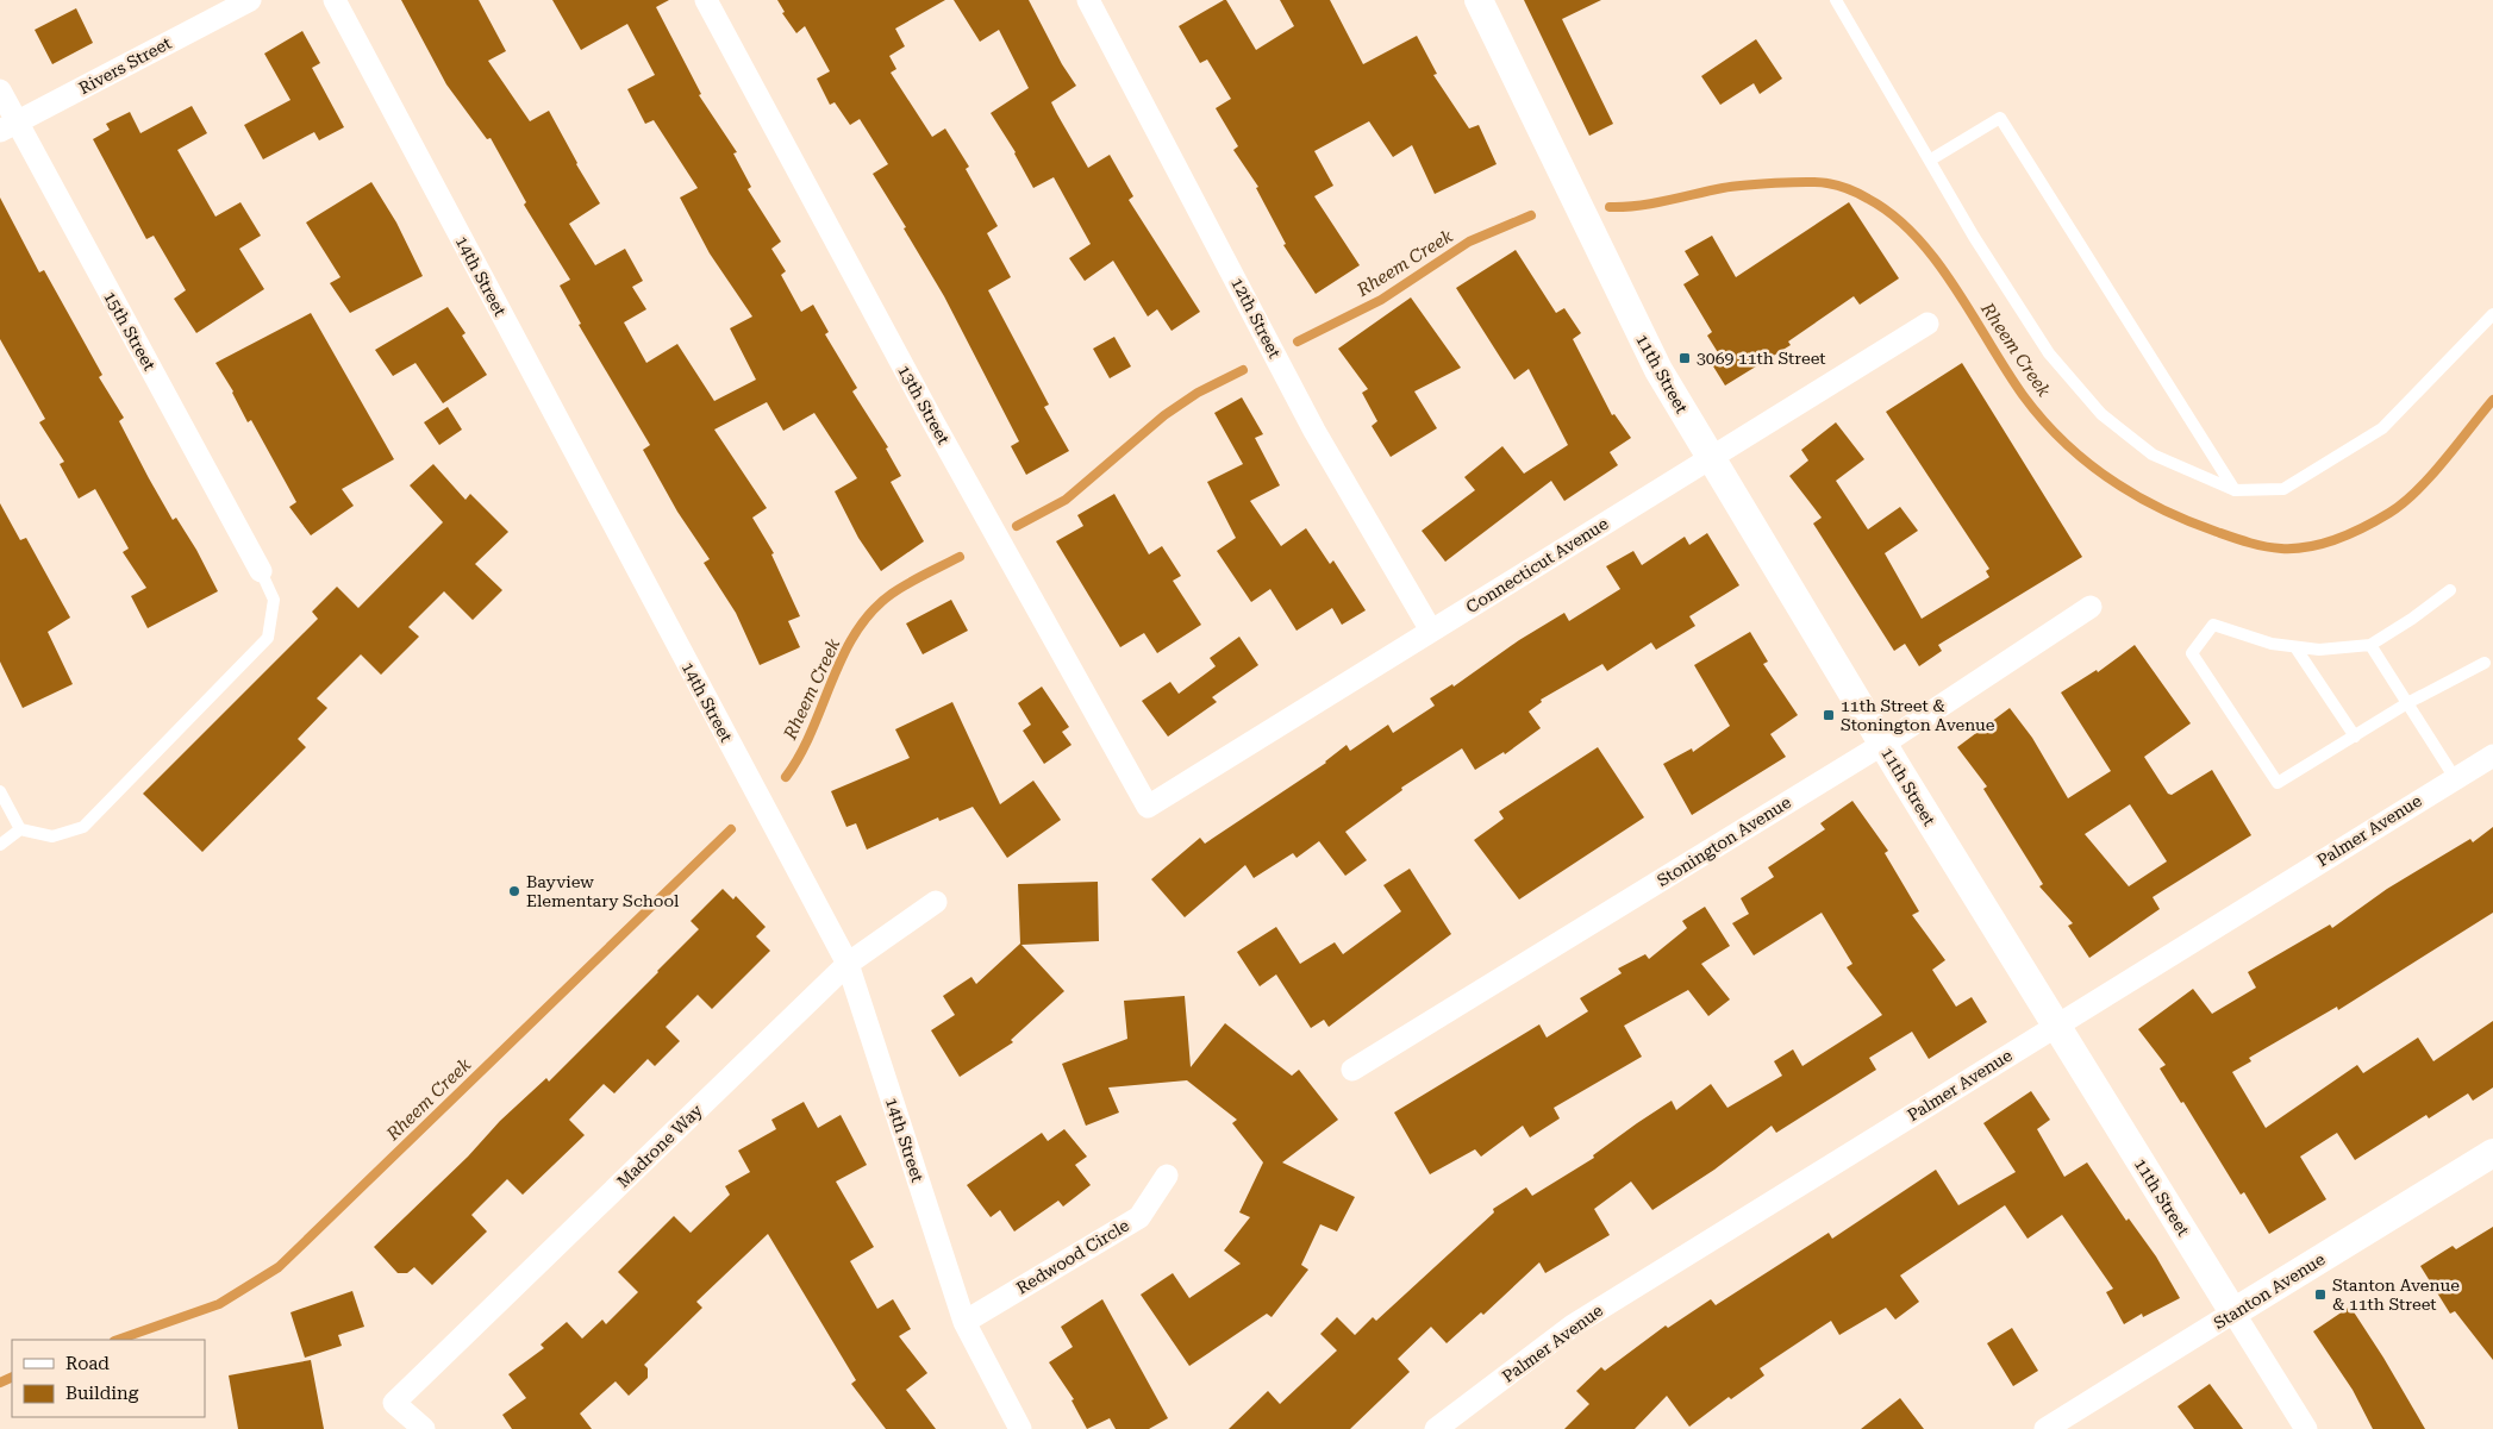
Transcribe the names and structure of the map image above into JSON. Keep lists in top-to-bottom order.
{
  "streets": {
    "street": [
      "Rivers Street",
      "14th Street",
      "12th Street",
      "15th Street",
      "11th Street",
      "13th Street",
      "Connecticut Avenue",
      "Palmer Avenue",
      "Stonington Avenue",
      "Madrone Way",
      "Redwood Circle",
      "Stanton Avenue"
    ]
  },
  "crossings": [
    ["Rivers Street", "15th Street"],
    ["14th Street", "Madrone Way"],
    ["14th Street", "Redwood Circle"],
    ["12th Street", "Connecticut Avenue"],
    ["11th Street", "Connecticut Avenue"],
    ["11th Street", "Palmer Avenue"],
    ["11th Street", "Stonington Avenue"],
    ["11th Street", "Stanton Avenue"],
    ["13th Street", "Connecticut Avenue"]
  ],
  "water": ["Rheem Creek"],
  "places": {
    "transit": ["3069 11th Street", "11th Street & Stonington Avenue", "Stanton Avenue & 11th Street"],
    "other": ["Bayview Elementary School"]
  },
  "legend": ["Road", "Building"]
}
